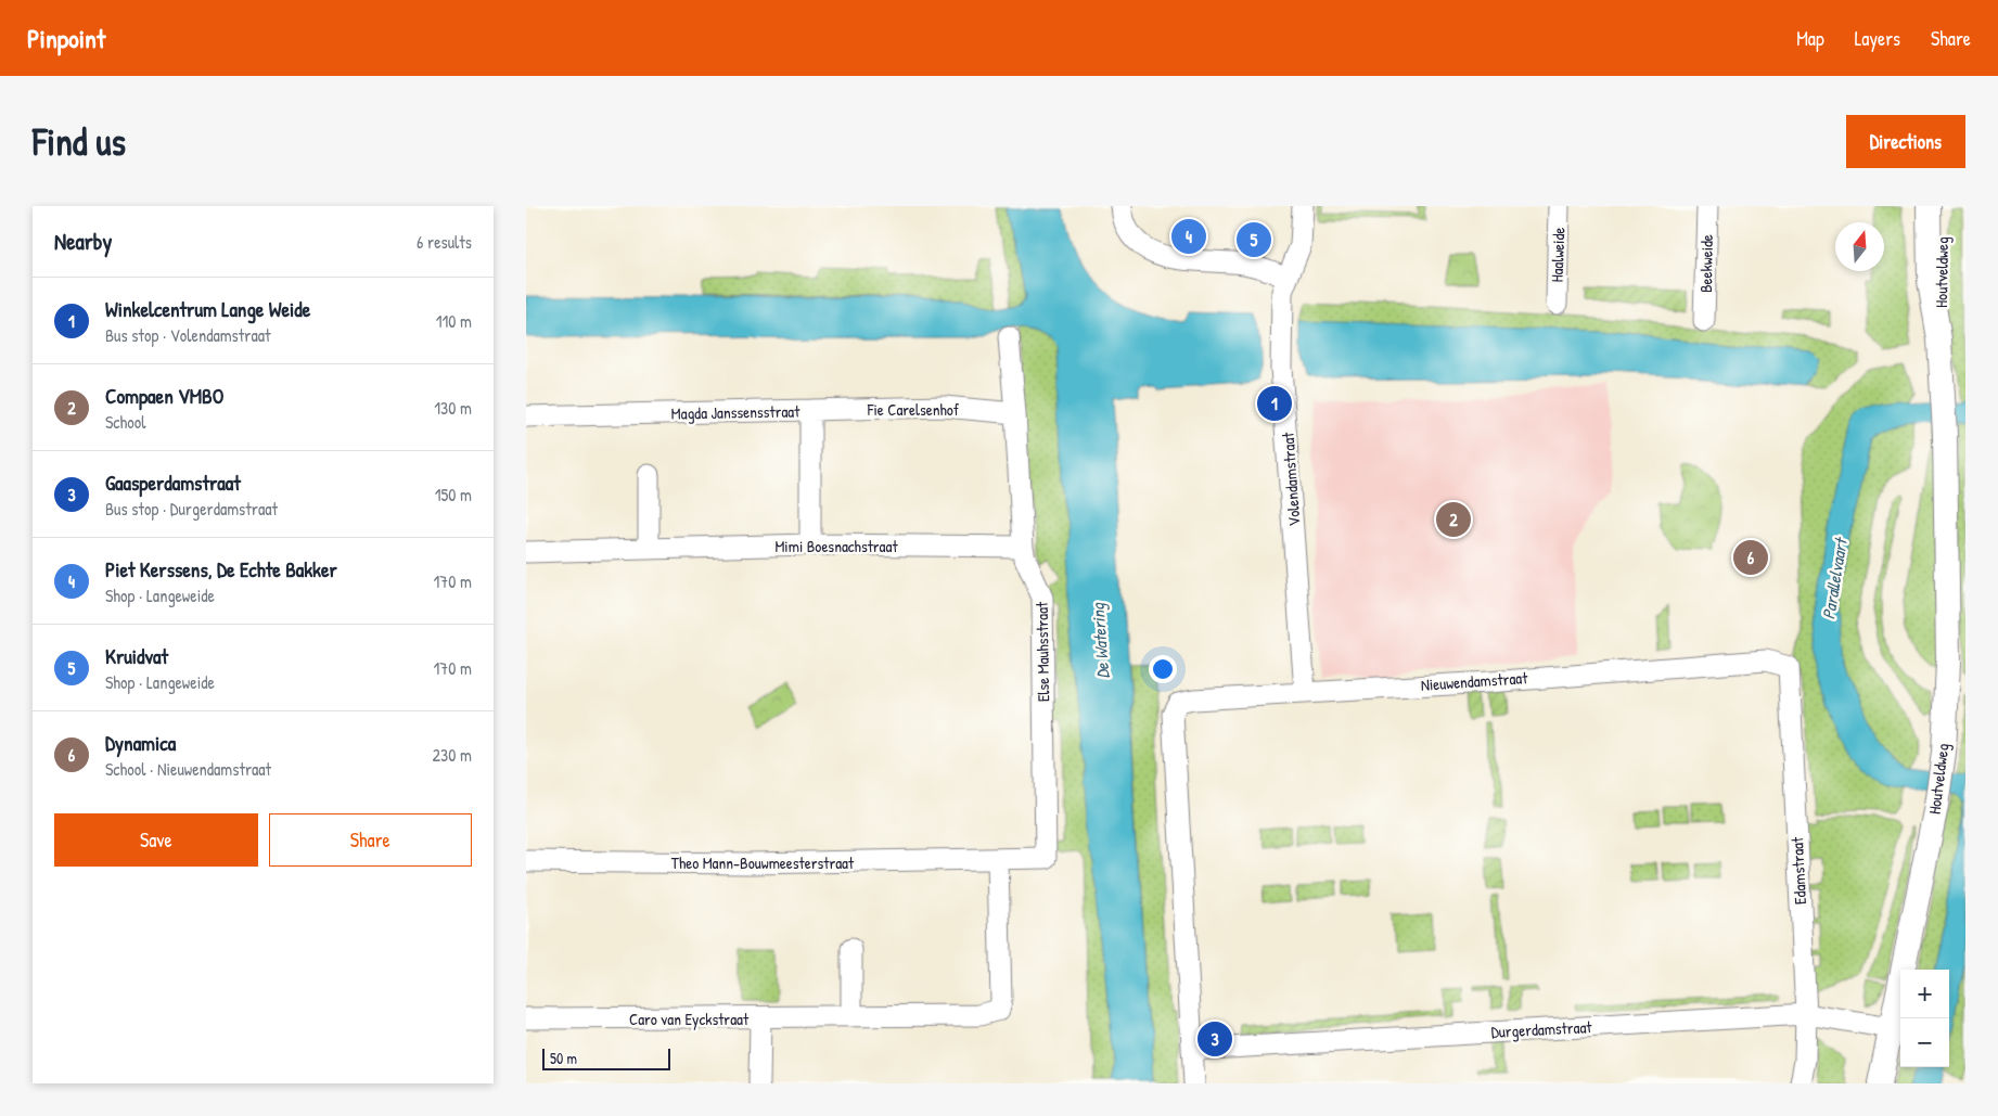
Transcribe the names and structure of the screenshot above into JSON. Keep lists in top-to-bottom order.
{
  "streets": {
    "street": [
      "Haalweide",
      "Beekweide",
      "Houtveldweg",
      "Fie Carelsenhof",
      "Magda Janssensstraat",
      "Volendamstraat",
      "Mimi Boesnachstraat",
      "Else Mauhsstraat",
      "Nieuwendamstraat",
      "Theo Mann-Bouwmeesterstraat",
      "Edamstraat",
      "Caro van Eyckstraat",
      "Durgerdamstraat"
    ]
  },
  "crossings": [
    ["Houtveldweg", "Durgerdamstraat"],
    ["Fie Carelsenhof", "Magda Janssensstraat"],
    ["Fie Carelsenhof", "Else Mauhsstraat"],
    ["Magda Janssensstraat", "Mimi Boesnachstraat"],
    ["Volendamstraat", "Nieuwendamstraat"],
    ["Mimi Boesnachstraat", "Else Mauhsstraat"],
    ["Else Mauhsstraat", "Theo Mann-Bouwmeesterstraat"],
    ["Else Mauhsstraat", "Caro van Eyckstraat"],
    ["Nieuwendamstraat", "Edamstraat"],
    ["Nieuwendamstraat", "Durgerdamstraat"],
    ["Theo Mann-Bouwmeesterstraat", "Caro van Eyckstraat"],
    ["Edamstraat", "Durgerdamstraat"]
  ],
  "water": ["Parallelvaart", "De Watering"],
  "scale_bar": "50 m",
  "north": "top",
  "page": {
    "header": "Pinpoint",
    "nav": ["Map", "Layers", "Share"],
    "buttons": [
      "Directions",
      ["Save", "Share"]
    ],
    "title": "Find us",
    "heading": ["Nearby", "6 results"],
    "pins": [
      "4",
      "5",
      "1",
      "2",
      "6",
      "3"
    ],
    "list": [
      {
        "mark": "1",
        "name": "Winkelcentrum Lange Weide",
        "note": "Bus stop · Volendamstraat",
        "value": "110 m"
      },
      {
        "mark": "2",
        "name": "Compaen VMBO",
        "note": "School",
        "value": "130 m"
      },
      {
        "mark": "3",
        "name": "Gaasperdamstraat",
        "note": "Bus stop · Durgerdamstraat",
        "value": "150 m"
      },
      {
        "mark": "4",
        "name": "Piet Kerssens, De Echte Bakker",
        "note": "Shop · Langeweide",
        "value": "170 m"
      },
      {
        "mark": "5",
        "name": "Kruidvat",
        "note": "Shop · Langeweide",
        "value": "170 m"
      },
      {
        "mark": "6",
        "name": "Dynamica",
        "note": "School · Nieuwendamstraat",
        "value": "230 m"
      }
    ],
    "map_buttons": ["+", "−"],
    "scale": "50 m"
  }
}
